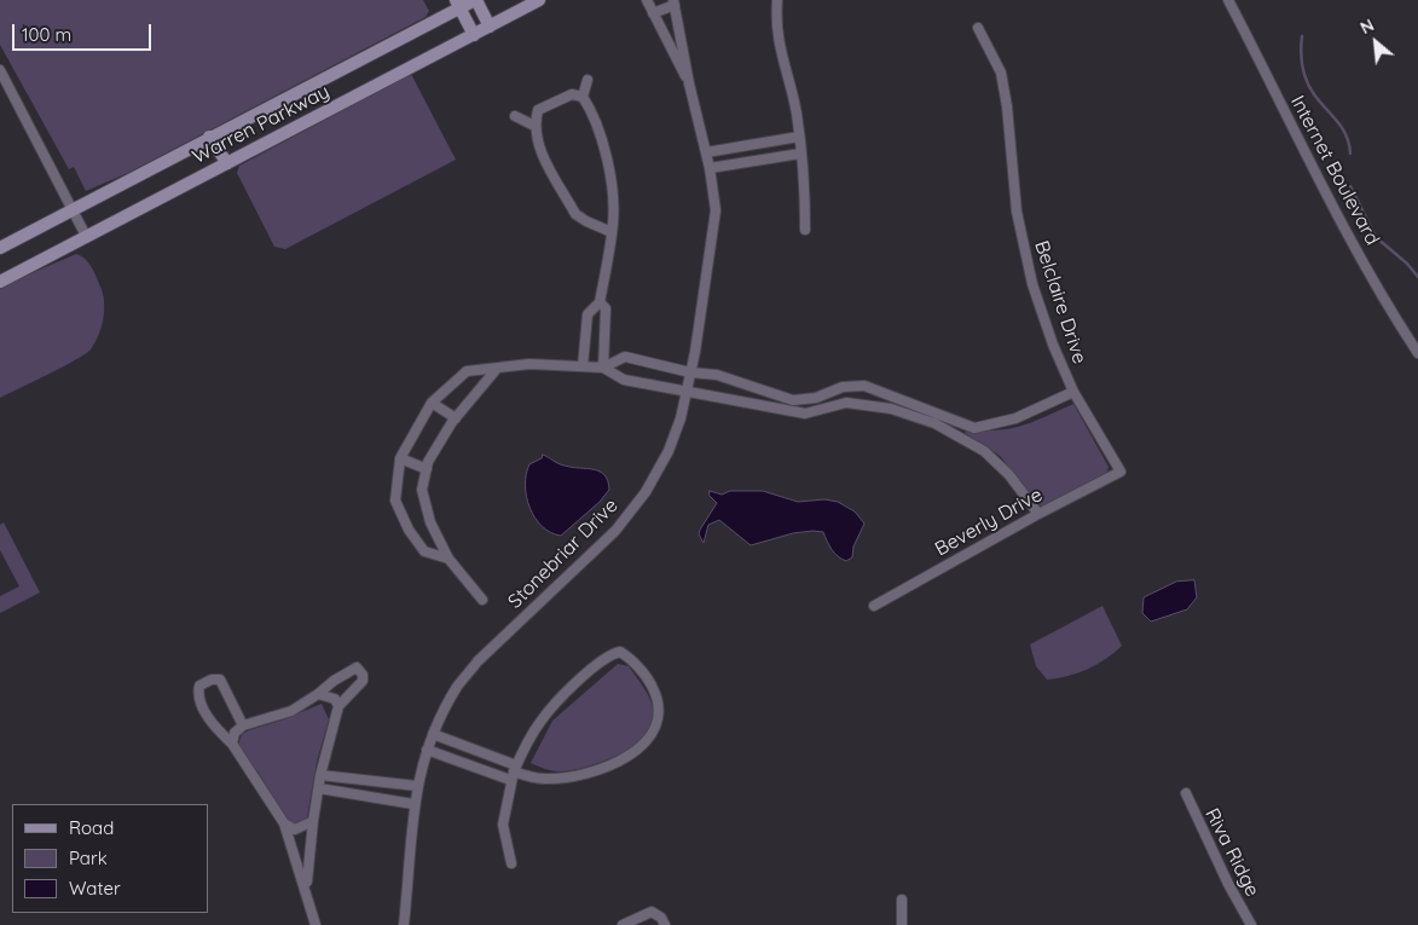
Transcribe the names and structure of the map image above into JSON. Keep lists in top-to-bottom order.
{
  "streets": {
    "main road": ["Warren Parkway"],
    "street": [
      "Internet Boulevard",
      "Belclaire Drive",
      "Beverly Drive",
      "Stonebriar Drive",
      "Riva Ridge"
    ]
  },
  "crossings": [
    ["Belclaire Drive", "Beverly Drive"]
  ],
  "legend": ["Road", "Park", "Water"],
  "scale_bar": "100 m",
  "north": "top left"
}
